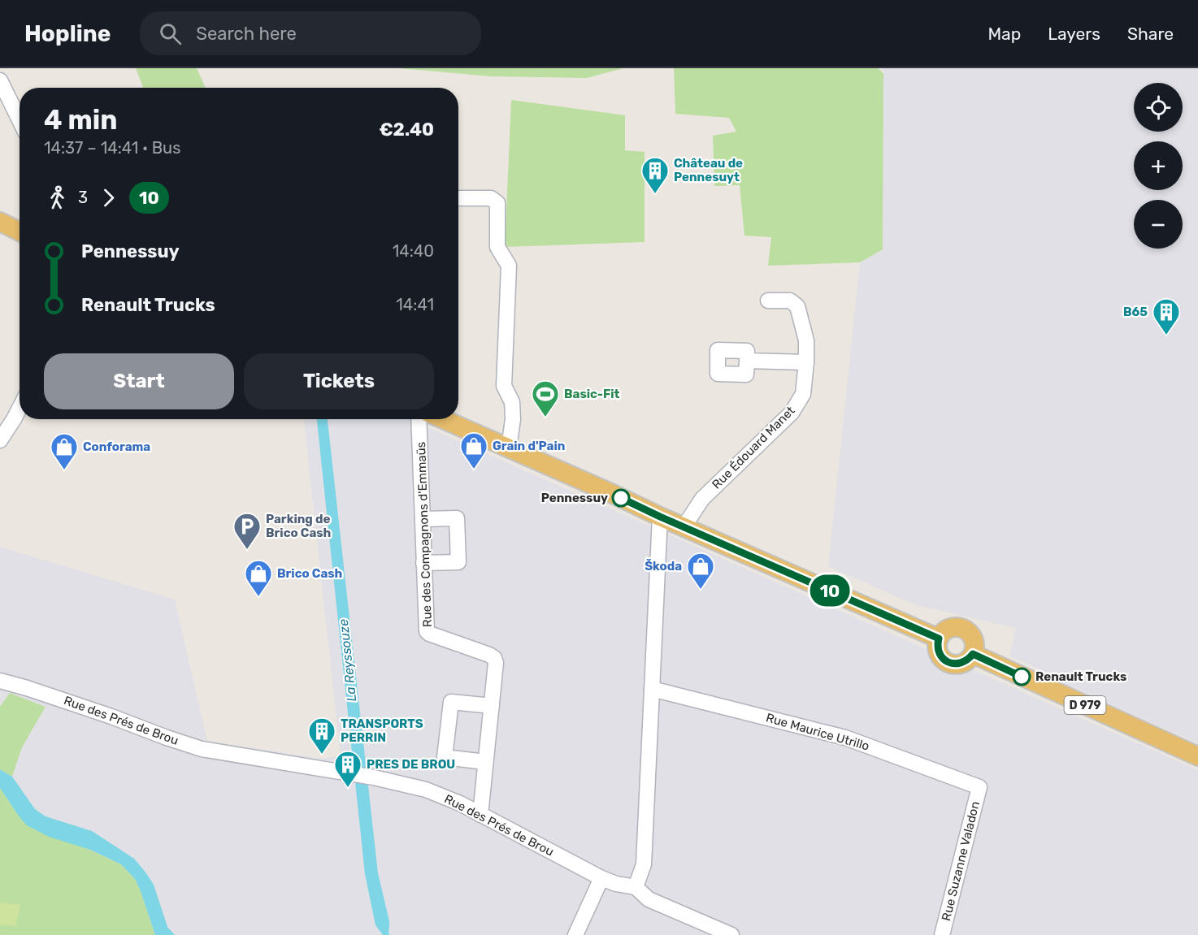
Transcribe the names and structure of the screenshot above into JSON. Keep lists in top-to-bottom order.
{
  "streets": {
    "main road": ["D 979"],
    "street": [
      "Rue Édouard Manet",
      "Rue des Compagnons d'Emmaüs",
      "Rue des Prés de Brou",
      "Rue Maurice Utrillo",
      "Rue Suzanne Valadon"
    ]
  },
  "crossings": [
    ["Rue des Compagnons d'Emmaüs", "Rue des Prés de Brou"],
    ["Rue Maurice Utrillo", "Rue Suzanne Valadon"]
  ],
  "water": ["La Reyssouze"],
  "places": {
    "building": [
      "Château de Pennesuyt",
      "B65",
      "TRANSPORTS PERRIN",
      "PRES DE BROU"
    ],
    "sports": ["Basic-Fit"],
    "shop": [
      "Grain d'Pain",
      "Conforama",
      "Škoda",
      "Brico Cash"
    ],
    "other": ["Pennessuy", "Renault Trucks"],
    "parking": ["Parking de Brico Cash"]
  },
  "lines": ["bus line 10"],
  "page": {
    "header": "Hopline",
    "search": "Search here",
    "nav": ["Map", "Layers", "Share"],
    "on_map": "10",
    "map_buttons": ["+", "−"],
    "heading": ["4 min", "14:37 – 14:41 · Bus", "€2.40"],
    "legs": ["3", "10"],
    "list": [
      {
        "name": "Pennessuy",
        "value": "14:40"
      },
      {
        "name": "Renault Trucks",
        "value": "14:41"
      }
    ],
    "buttons": ["Start", "Tickets"]
  }
}
